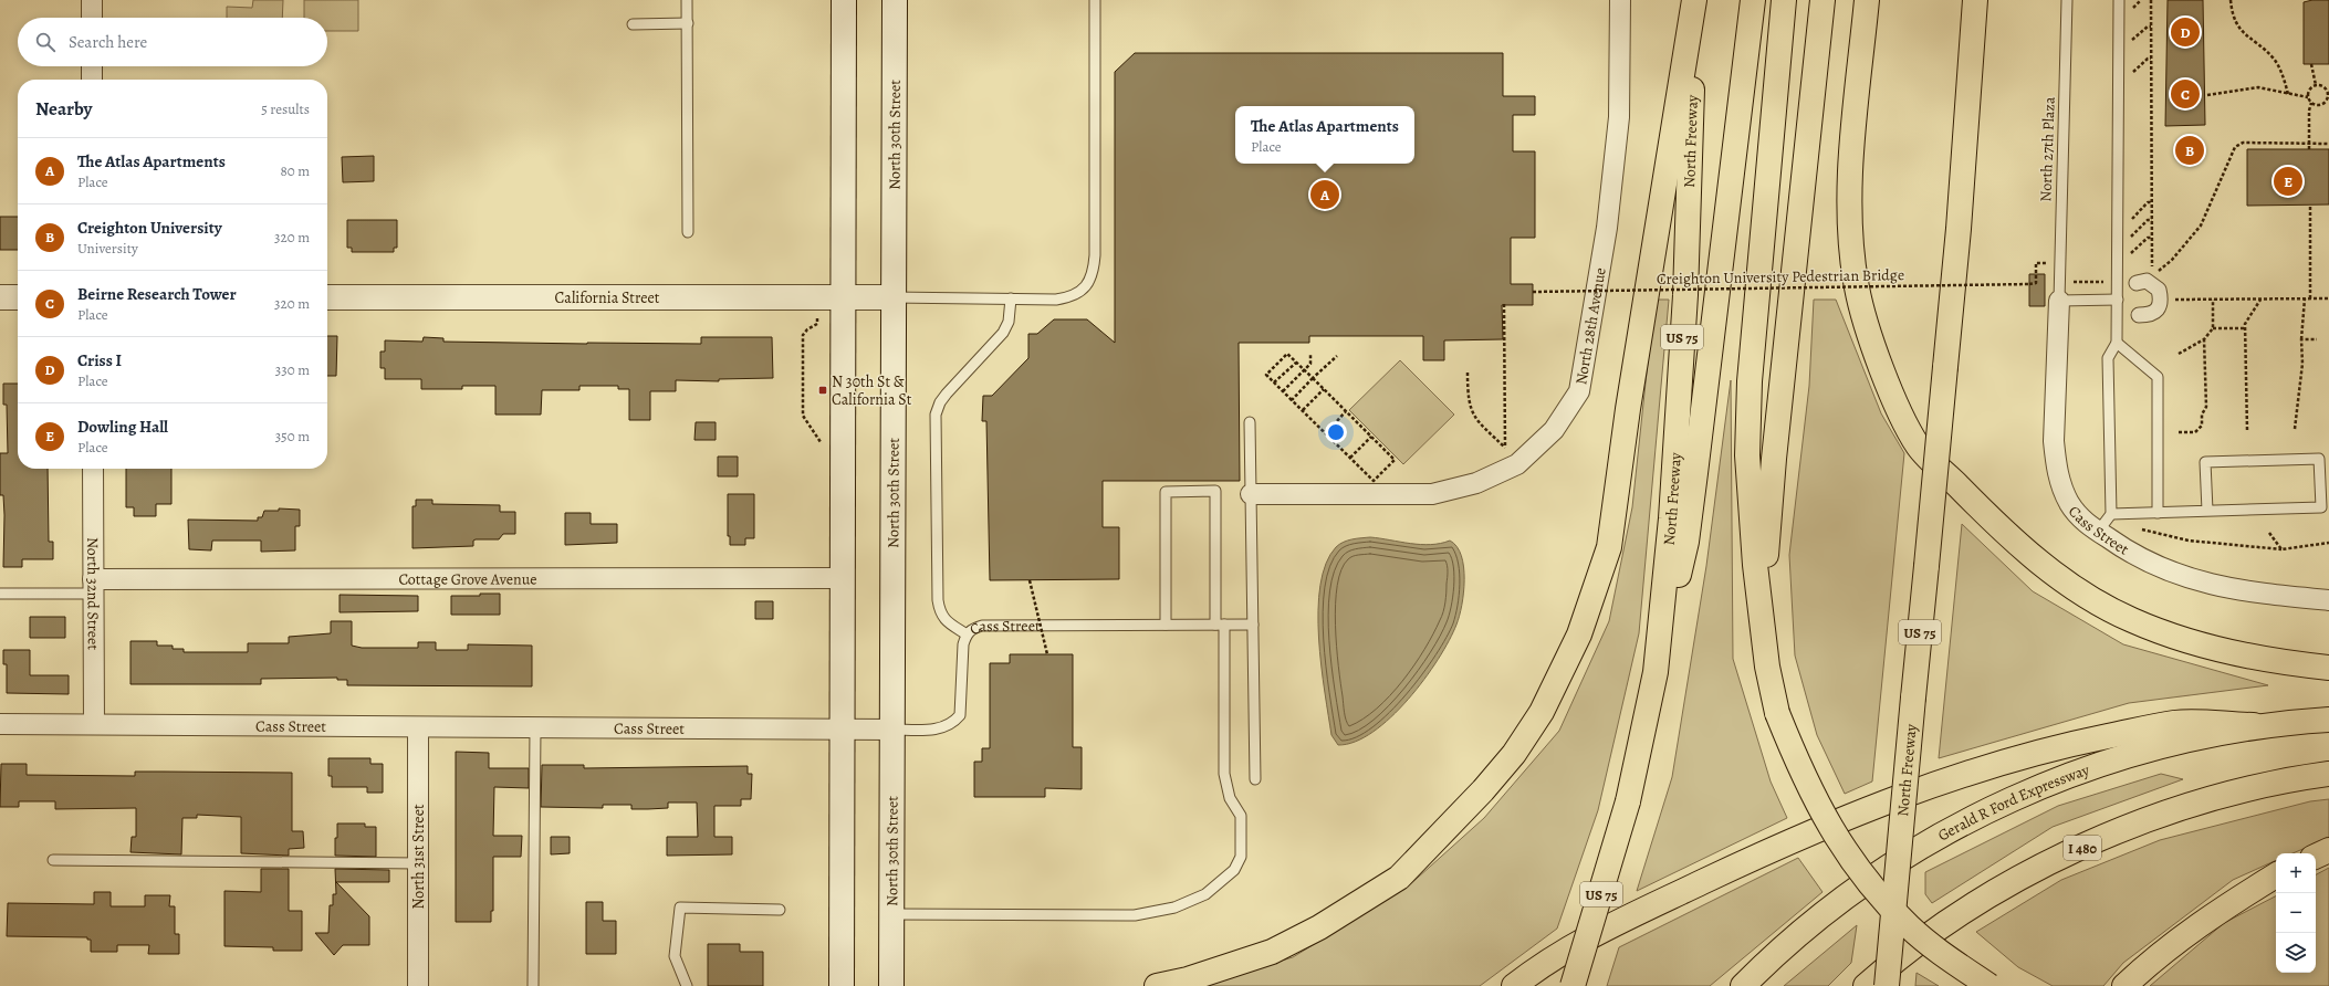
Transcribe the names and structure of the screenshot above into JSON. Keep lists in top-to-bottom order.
{
  "streets": {
    "highway": [
      "North Freeway",
      "US 75",
      "Gerald R Ford Expressway",
      "I 480"
    ],
    "main road": ["North 30th Street", "California Street"],
    "street": [
      "North 28th Avenue",
      "Cass Street",
      "Cottage Grove Avenue",
      "North 32nd Street",
      "North 31st Street"
    ],
    "lane": ["North 27th Plaza"],
    "path": ["Creighton University Pedestrian Bridge"]
  },
  "crossings": [
    ["North 30th Street", "California Street"],
    ["North 30th Street", "Cass Street"],
    ["North 27th Plaza", "Cass Street"],
    ["Cass Street", "North 32nd Street"],
    ["Cass Street", "North 31st Street"],
    ["Cottage Grove Avenue", "North 32nd Street"]
  ],
  "places": {
    "transit": ["N 30th St & California St"]
  },
  "page": {
    "pins": [
      "D",
      "C",
      "B",
      "E",
      "A"
    ],
    "search": "Search here",
    "heading": ["Nearby", "5 results"],
    "popup": ["The Atlas Apartments", "Place"],
    "list": [
      {
        "mark": "A",
        "name": "The Atlas Apartments",
        "note": "Place",
        "value": "80 m"
      },
      {
        "mark": "B",
        "name": "Creighton University",
        "note": "University",
        "value": "320 m"
      },
      {
        "mark": "C",
        "name": "Beirne Research Tower",
        "note": "Place",
        "value": "320 m"
      },
      {
        "mark": "D",
        "name": "Criss I",
        "note": "Place",
        "value": "330 m"
      },
      {
        "mark": "E",
        "name": "Dowling Hall",
        "note": "Place",
        "value": "350 m"
      }
    ],
    "map_buttons": ["+", "−"]
  }
}
